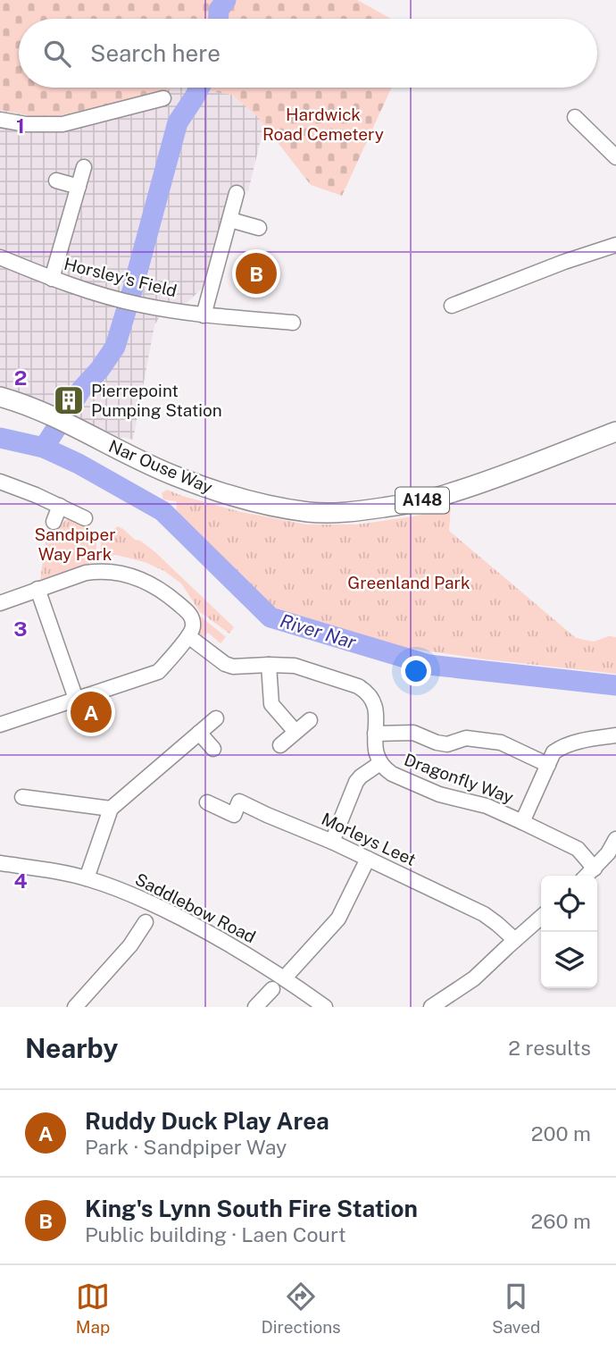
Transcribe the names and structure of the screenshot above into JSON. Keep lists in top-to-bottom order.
{
  "streets": {
    "main road": ["Nar Ouse Way", "A148"],
    "street": [
      "Horsley's Field",
      "Dragonfly Way",
      "Morleys Leet",
      "Saddlebow Road"
    ]
  },
  "water": ["River Nar"],
  "parks": ["Hardwick Road Cemetery", "Sandpiper Way Park", "Greenland Park"],
  "places": {
    "building": ["Pierrepoint Pumping Station"]
  },
  "page": {
    "search": "Search here",
    "pins": ["B", "A"],
    "heading": ["Nearby", "2 results"],
    "list": [
      {
        "mark": "A",
        "name": "Ruddy Duck Play Area",
        "note": "Park · Sandpiper Way",
        "value": "200 m"
      },
      {
        "mark": "B",
        "name": "King's Lynn South Fire Station",
        "note": "Public building · Laen Court",
        "value": "260 m"
      }
    ],
    "nav": ["Map", "Directions", "Saved"]
  },
  "grid": {
    "rows": [
      "1",
      "2",
      "3",
      "4"
    ]
  }
}
